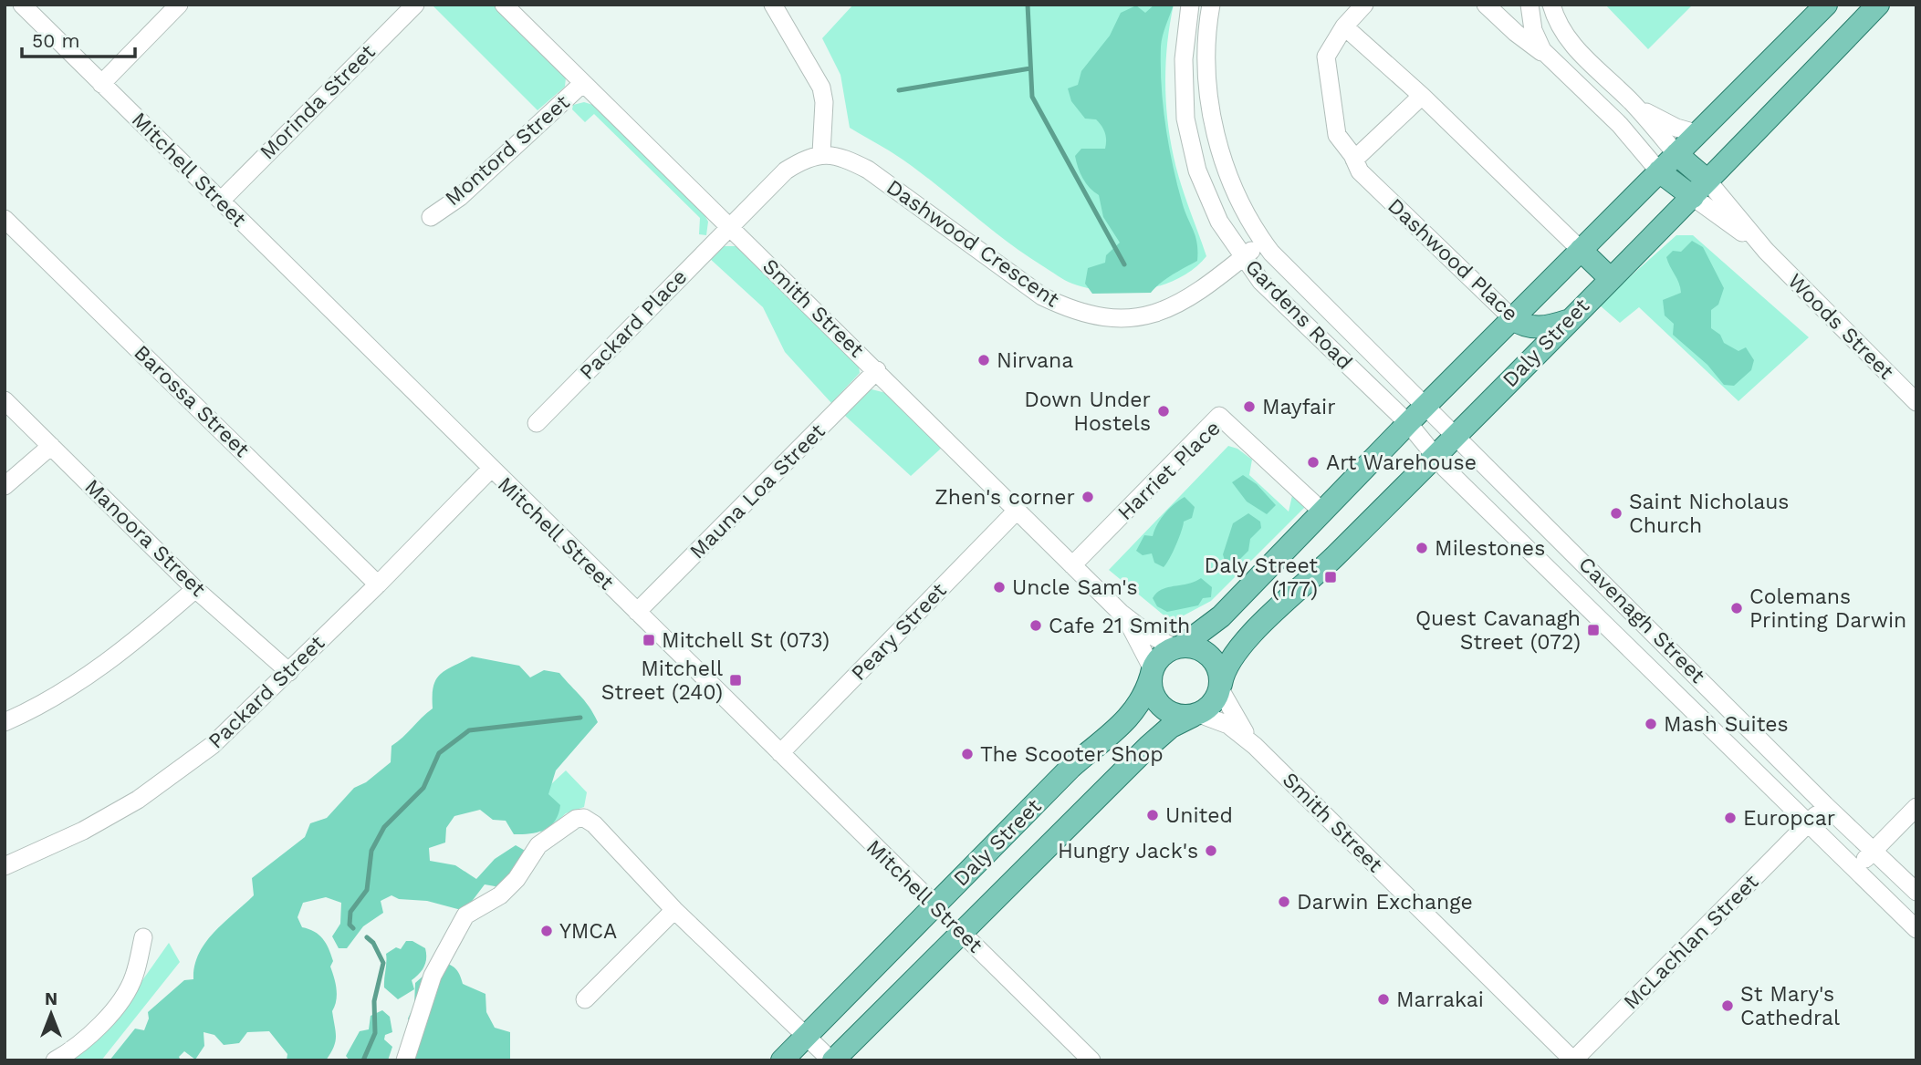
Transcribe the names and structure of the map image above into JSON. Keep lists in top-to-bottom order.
{
  "streets": {
    "main road": ["Mitchell Street", "Dashwood Place", "Daly Street"],
    "street": [
      "Morinda Street",
      "Montord Street",
      "Dashwood Crescent",
      "Smith Street",
      "Gardens Road",
      "Packard Place",
      "Woods Street",
      "Barossa Street",
      "Harriet Place",
      "Mauna Loa Street",
      "Manoora Street",
      "Cavenagh Street",
      "Peary Street",
      "Packard Street",
      "McLachlan Street"
    ]
  },
  "crossings": [
    ["Morinda Street", "Mitchell Street"],
    ["Montord Street", "Smith Street"],
    ["Mitchell Street", "Daly Street"],
    ["Mitchell Street", "Mauna Loa Street"],
    ["Mitchell Street", "Peary Street"],
    ["Mitchell Street", "Packard Street"],
    ["Dashwood Crescent", "Gardens Road"],
    ["Dashwood Place", "Daly Street"],
    ["Smith Street", "Packard Place"],
    ["Smith Street", "Daly Street"],
    ["Smith Street", "Harriet Place"],
    ["Smith Street", "Mauna Loa Street"],
    ["Smith Street", "Peary Street"],
    ["Smith Street", "McLachlan Street"],
    ["Gardens Road", "Daly Street"],
    ["Gardens Road", "Cavenagh Street"],
    ["Woods Street", "Daly Street"],
    ["Daly Street", "Harriet Place"],
    ["Daly Street", "Cavenagh Street"],
    ["Barossa Street", "Packard Street"],
    ["Manoora Street", "Packard Street"],
    ["Cavenagh Street", "McLachlan Street"]
  ],
  "places": {
    "other": [
      "Nirvana",
      "Mayfair",
      "Down Under Hostels",
      "Art Warehouse",
      "Zhen's corner",
      "Saint Nicholaus Church",
      "Milestones",
      "Uncle Sam's",
      "Colemans Printing Darwin",
      "Cafe 21 Smith",
      "Mash Suites",
      "The Scooter Shop",
      "United",
      "Europcar",
      "Hungry Jack's",
      "Darwin Exchange",
      "YMCA",
      "Marrakai",
      "St Mary's Cathedral"
    ],
    "transit": [
      "Daly Street (177)",
      "Quest Cavanagh Street (072)",
      "Mitchell St (073)",
      "Mitchell Street (240)"
    ]
  },
  "scale_bar": "50 m",
  "north": "top"
}
